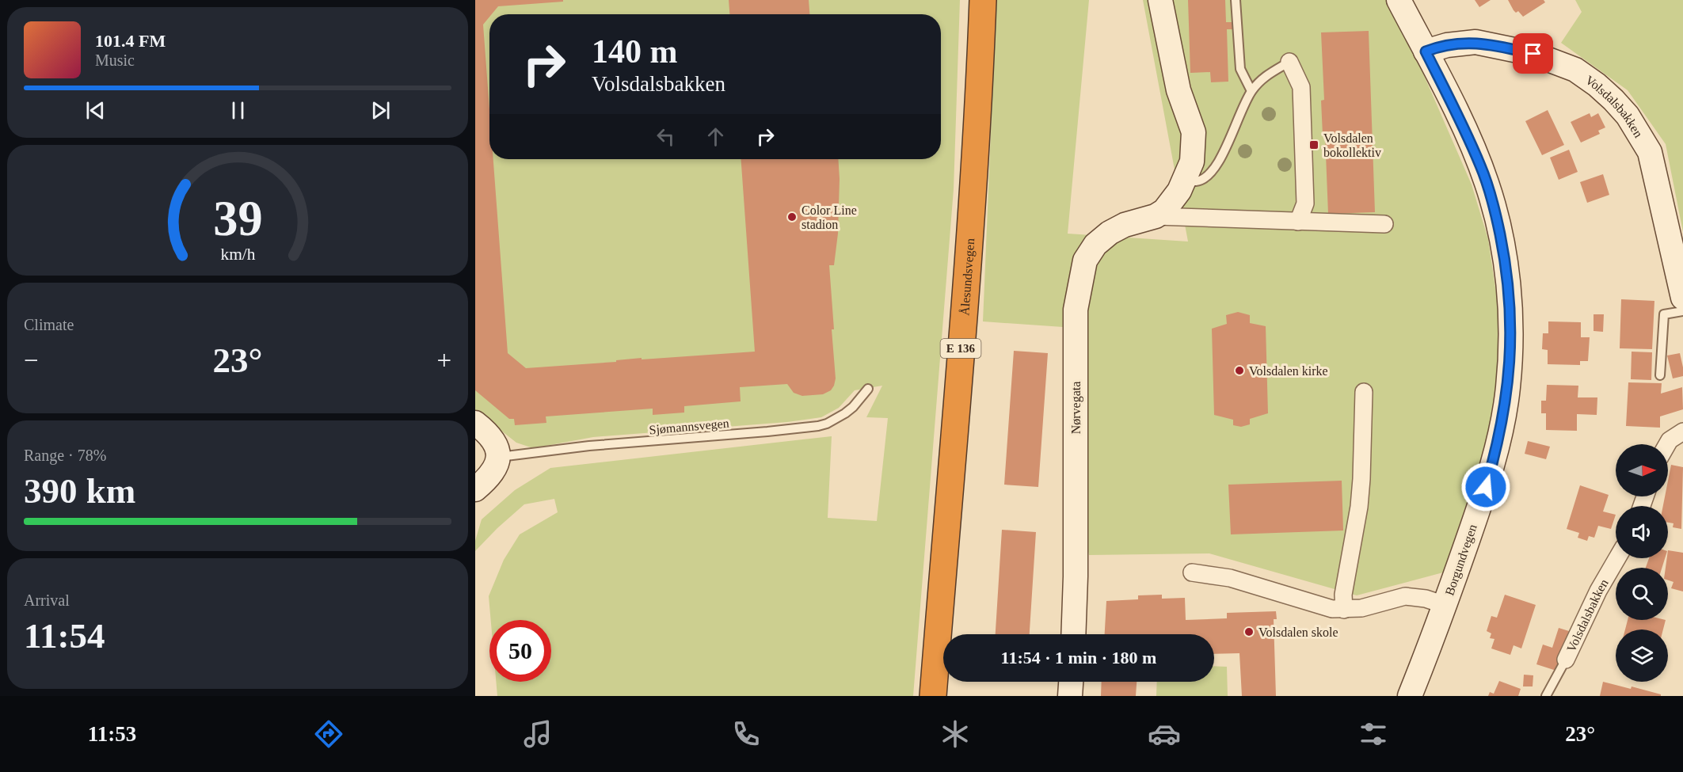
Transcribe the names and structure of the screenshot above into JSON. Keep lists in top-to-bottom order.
{
  "streets": {
    "highway": ["Ålesundsvegen", "E 136"],
    "street": ["Volsdalsbakken", "Nørvegata", "Borgundvegen"],
    "lane": ["Sjømannsvegen"]
  },
  "crossings": [
    ["Volsdalsbakken", "Borgundvegen"]
  ],
  "places": {
    "transit": ["Volsdalen bokollektiv"],
    "other": ["Color Line stadion", "Volsdalen kirke", "Volsdalen skole"]
  },
  "north": "right",
  "page": {
    "turn": ["140 m", "Volsdalsbakken"],
    "song": ["101.4 FM", "Music"],
    "tile": [
      "Climate",
      ["Range · 78%", "390 km"],
      ["Arrival", "11:54"]
    ],
    "heat": ["−", "23°", "+"],
    "limit": "50",
    "trip": "11:54 · 1 min · 180 m",
    "tabs": ["11:53", "23°"],
    "gauge": ["39", "km/h"]
  }
}
